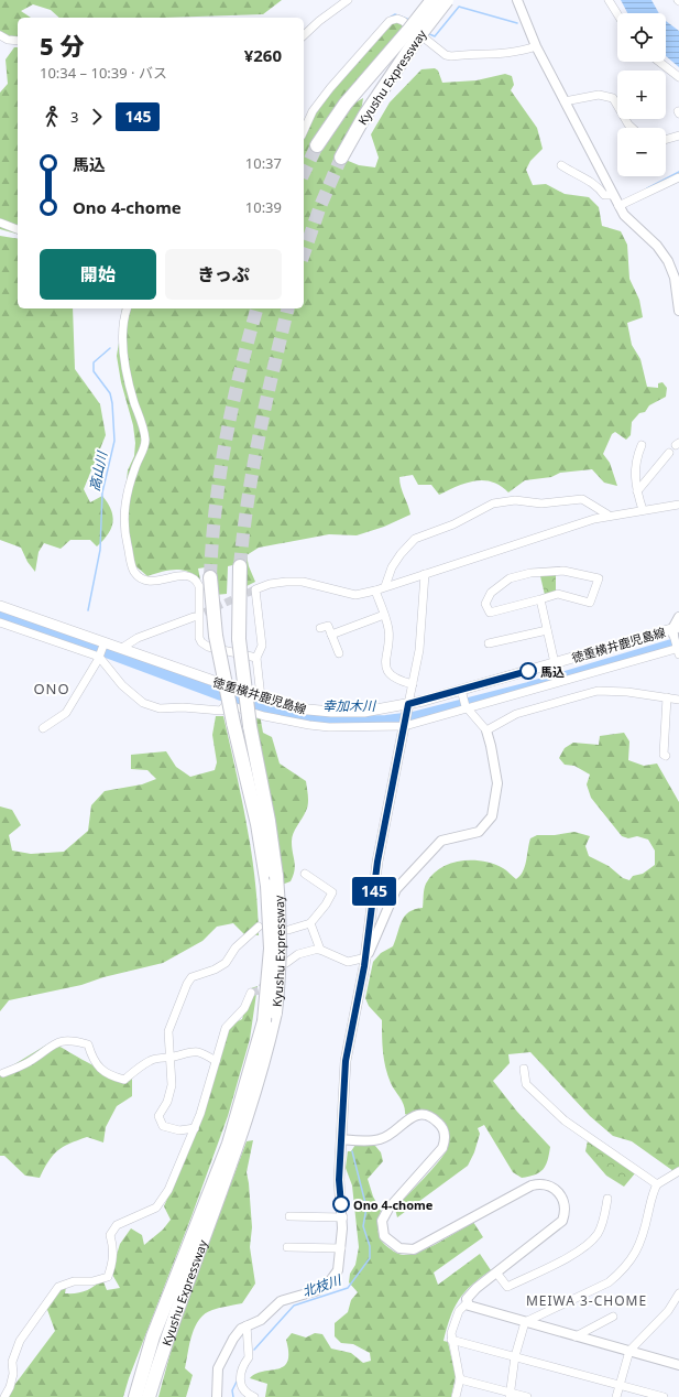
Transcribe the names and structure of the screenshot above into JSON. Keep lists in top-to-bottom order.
{
  "streets": {
    "highway": ["Kyushu Expressway"],
    "main road": ["徳重横井鹿児島線"]
  },
  "districts": ["ONO", "MEIWA 3-CHOME"],
  "water": ["高山川", "幸加木川", "北枝川"],
  "places": ["馬込", "Ono 4-chome"],
  "lines": ["bus line 145"],
  "page": {
    "on_map": "145",
    "map_buttons": ["+", "−"],
    "heading": ["5 分", "10:34 – 10:39 · バス", "¥260"],
    "legs": ["3", "145"],
    "list": [
      {
        "name": "馬込",
        "value": "10:37"
      },
      {
        "name": "Ono 4-chome",
        "value": "10:39"
      }
    ],
    "buttons": ["開始", "きっぷ"]
  }
}
